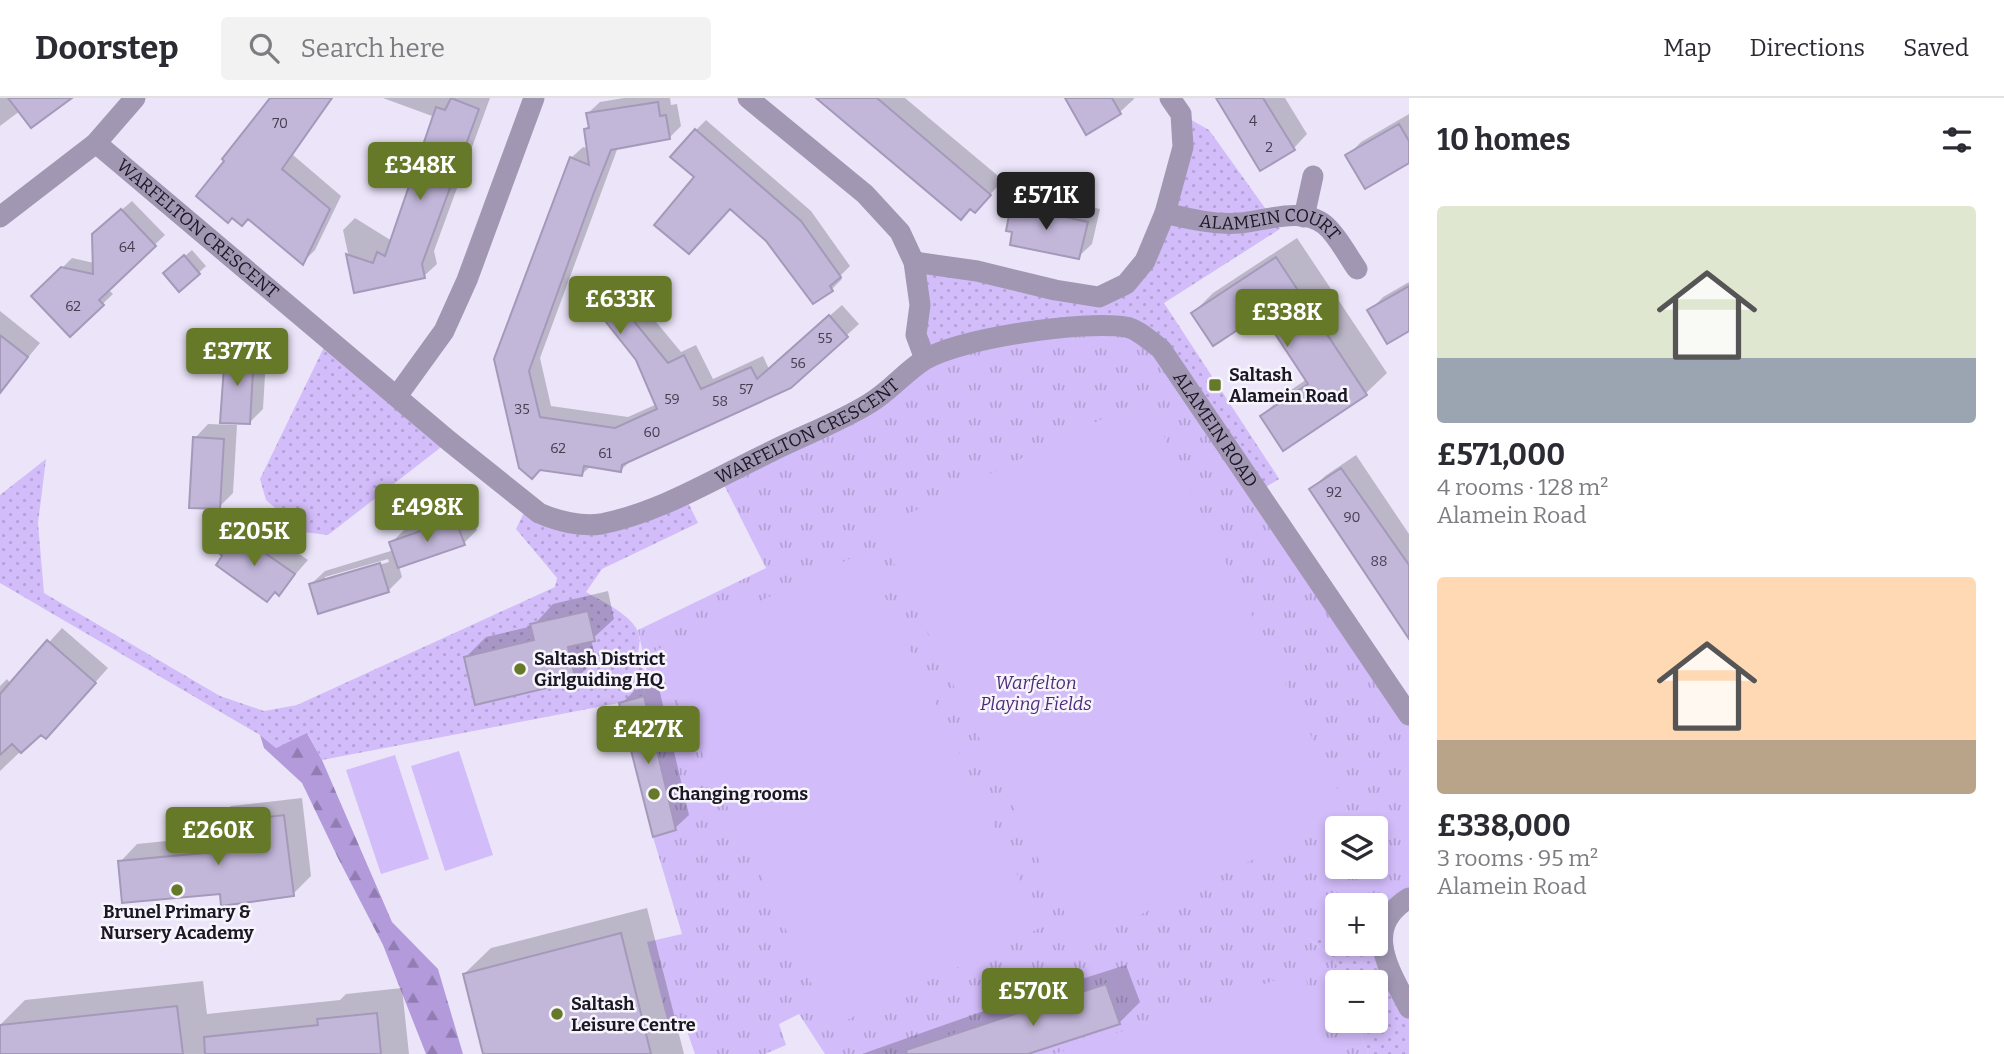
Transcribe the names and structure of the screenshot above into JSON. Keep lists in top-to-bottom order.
{
  "streets": {
    "street": ["WARFELTON CRESCENT", "ALAMEIN COURT", "ALAMEIN ROAD"]
  },
  "crossings": [
    ["WARFELTON CRESCENT", "ALAMEIN ROAD"]
  ],
  "parks": ["Warfelton Playing Fields"],
  "places": {
    "transit": ["Saltash Alamein Road"],
    "other": [
      "Saltash District Girlguiding HQ",
      "Changing rooms",
      "Brunel Primary & Nursery Academy",
      "Saltash Leisure Centre"
    ]
  },
  "house_numbers": [
    "4",
    "70",
    "2",
    "64",
    "62",
    "55",
    "56",
    "57",
    "59",
    "58",
    "35",
    "60",
    "62",
    "61",
    "92",
    "90",
    "88"
  ],
  "page": {
    "header": "Doorstep",
    "search": "Search here",
    "nav": ["Map", "Directions", "Saved"],
    "heading": "10 homes",
    "price": [
      "£348K",
      "£571K",
      "£633K",
      "£338K",
      "£377K",
      "£498K",
      "£205K",
      "£427K",
      "£260K",
      "£570K"
    ],
    "list": [
      {
        "name": "£571,000",
        "note": "4 rooms · 128 m² · Alamein Road"
      },
      {
        "name": "£338,000",
        "note": "3 rooms · 95 m² · Alamein Road"
      }
    ],
    "map_buttons": ["+", "−"]
  }
}
